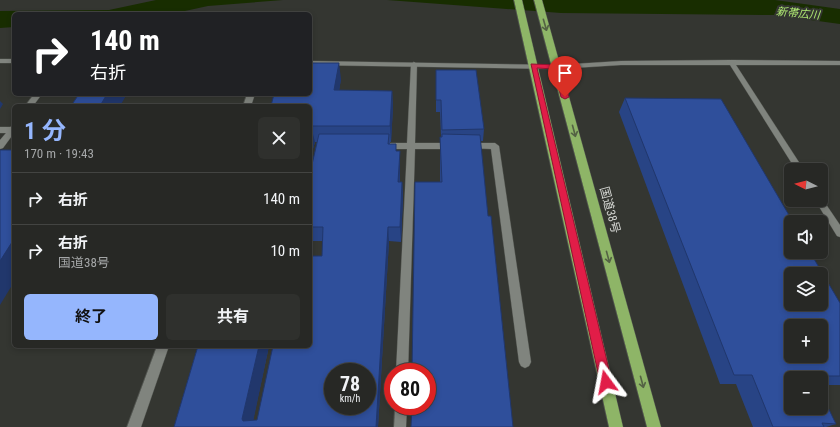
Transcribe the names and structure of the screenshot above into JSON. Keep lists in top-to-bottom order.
{
  "streets": {
    "highway": ["国道38号"]
  },
  "water": ["新帯広川"],
  "north": "left",
  "page": {
    "turn": ["140 m", "右折"],
    "heading": ["1 分", "170 m · 19:43"],
    "map_buttons": ["+", "−"],
    "list": [
      {
        "name": "右折",
        "value": "140 m"
      },
      {
        "name": "右折",
        "note": "国道38号",
        "value": "10 m"
      }
    ],
    "buttons": ["終了", "共有"],
    "speed": "78 km/h",
    "limit": "80"
  }
}
